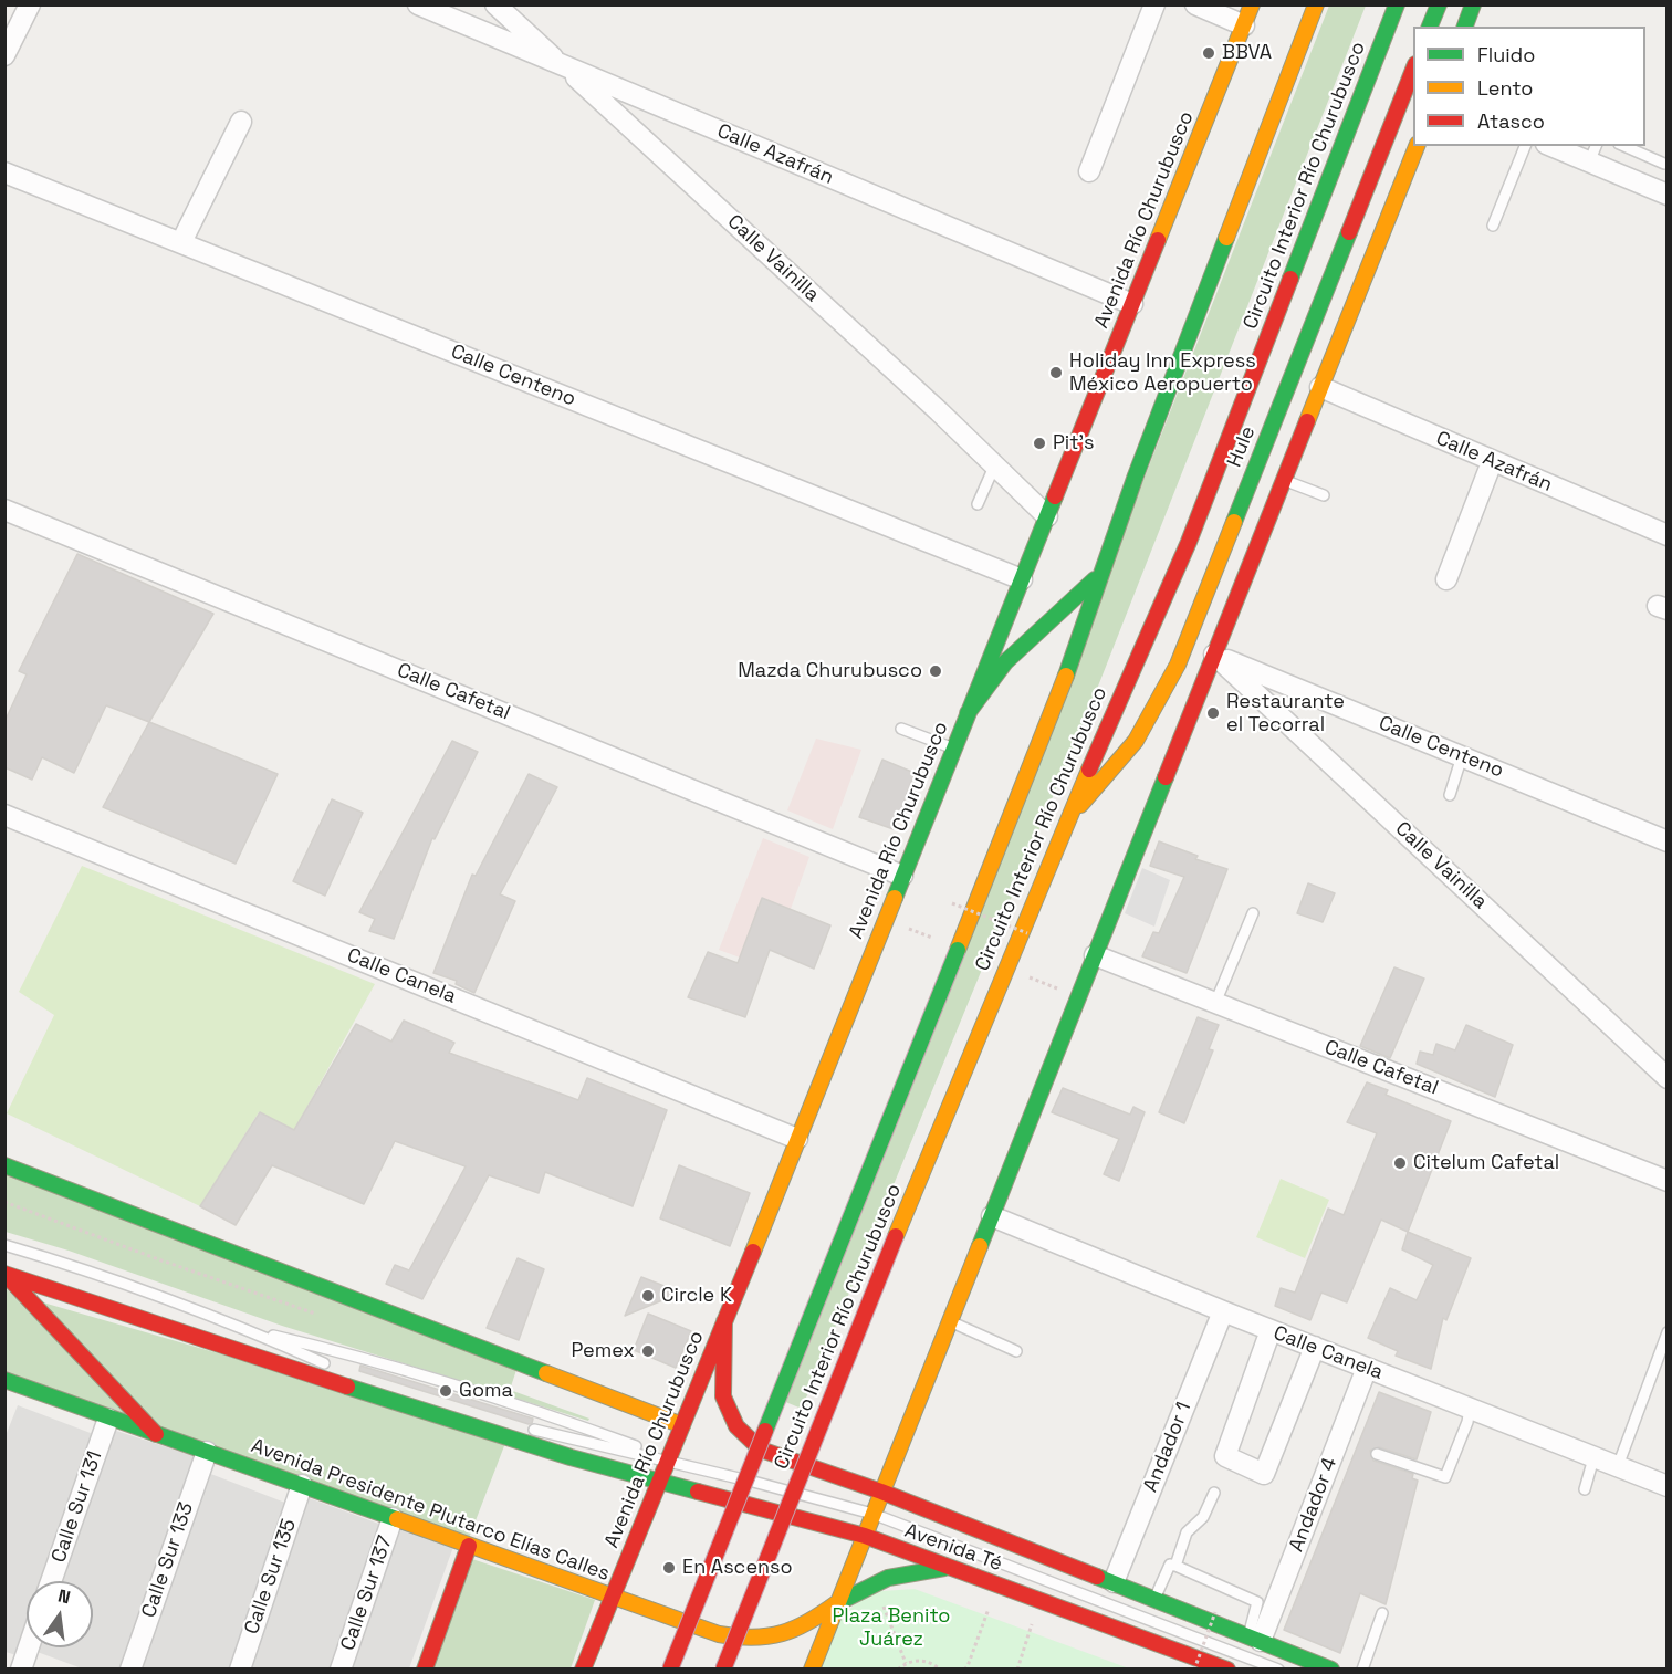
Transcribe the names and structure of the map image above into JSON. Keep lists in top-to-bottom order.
{
  "streets": {
    "main road": [
      "Circuito Interior Río Churubusco",
      "Avenida Río Churubusco",
      "Hule",
      "Avenida Presidente Plutarco Elías Calles",
      "Avenida Té"
    ],
    "street": [
      "Calle Azafrán",
      "Calle Vainilla",
      "Calle Centeno",
      "Calle Cafetal",
      "Calle Canela",
      "Andador 1",
      "Andador 4",
      "Calle Sur 131",
      "Calle Sur 133",
      "Calle Sur 135",
      "Calle Sur 137"
    ]
  },
  "crossings": [
    ["Calle Azafrán", "Avenida Río Churubusco"],
    ["Calle Azafrán", "Calle Vainilla"],
    ["Circuito Interior Río Churubusco", "Hule"],
    ["Avenida Río Churubusco", "Calle Vainilla"],
    ["Avenida Río Churubusco", "Calle Centeno"],
    ["Avenida Río Churubusco", "Calle Cafetal"],
    ["Avenida Río Churubusco", "Calle Canela"],
    ["Avenida Río Churubusco", "Avenida Presidente Plutarco Elías Calles"],
    ["Avenida Río Churubusco", "Avenida Té"],
    ["Calle Vainilla", "Calle Centeno"],
    ["Calle Canela", "Andador 1"],
    ["Calle Canela", "Andador 4"],
    ["Andador 1", "Avenida Té"],
    ["Andador 4", "Avenida Té"],
    ["Calle Sur 131", "Avenida Presidente Plutarco Elías Calles"],
    ["Avenida Presidente Plutarco Elías Calles", "Avenida Té"],
    ["Avenida Presidente Plutarco Elías Calles", "Calle Sur 133"],
    ["Avenida Presidente Plutarco Elías Calles", "Calle Sur 135"],
    ["Avenida Presidente Plutarco Elías Calles", "Calle Sur 137"]
  ],
  "parks": ["Plaza Benito Juárez"],
  "places": [
    "BBVA",
    "Holiday Inn Express México Aeropuerto",
    "Pit's",
    "Mazda Churubusco",
    "Restaurante el Tecorral",
    "Citelum Cafetal",
    "Circle K",
    "Pemex",
    "Goma",
    "En Ascenso"
  ],
  "legend": ["Fluido", "Lento", "Atasco"],
  "north": "top"
}
